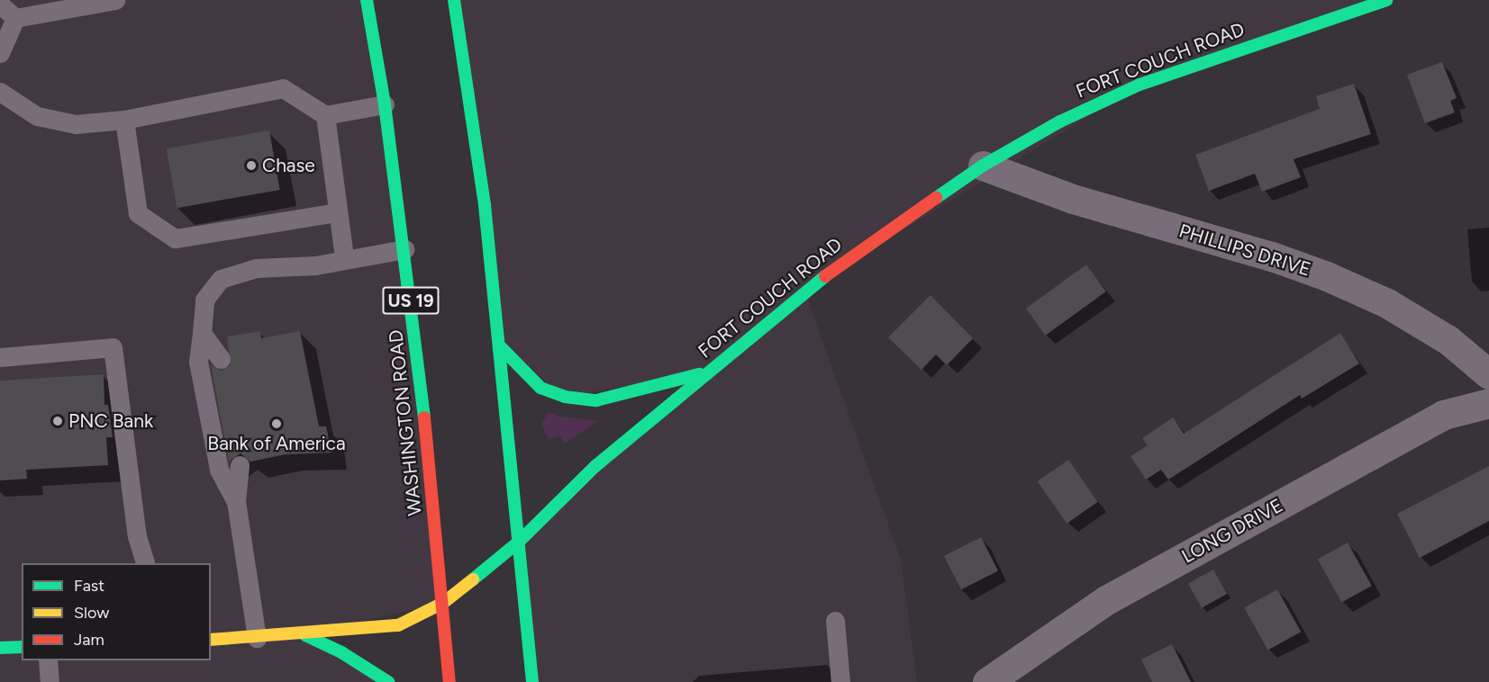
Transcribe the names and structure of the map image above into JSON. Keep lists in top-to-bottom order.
{
  "streets": {
    "street": [
      "FORT COUCH ROAD",
      "PHILLIPS DRIVE",
      "US 19",
      "WASHINGTON ROAD",
      "LONG DRIVE"
    ]
  },
  "crossings": [
    ["FORT COUCH ROAD", "PHILLIPS DRIVE"],
    ["FORT COUCH ROAD", "WASHINGTON ROAD"]
  ],
  "places": ["Chase", "PNC Bank", "Bank of America"],
  "legend": ["Fast", "Slow", "Jam"]
}
